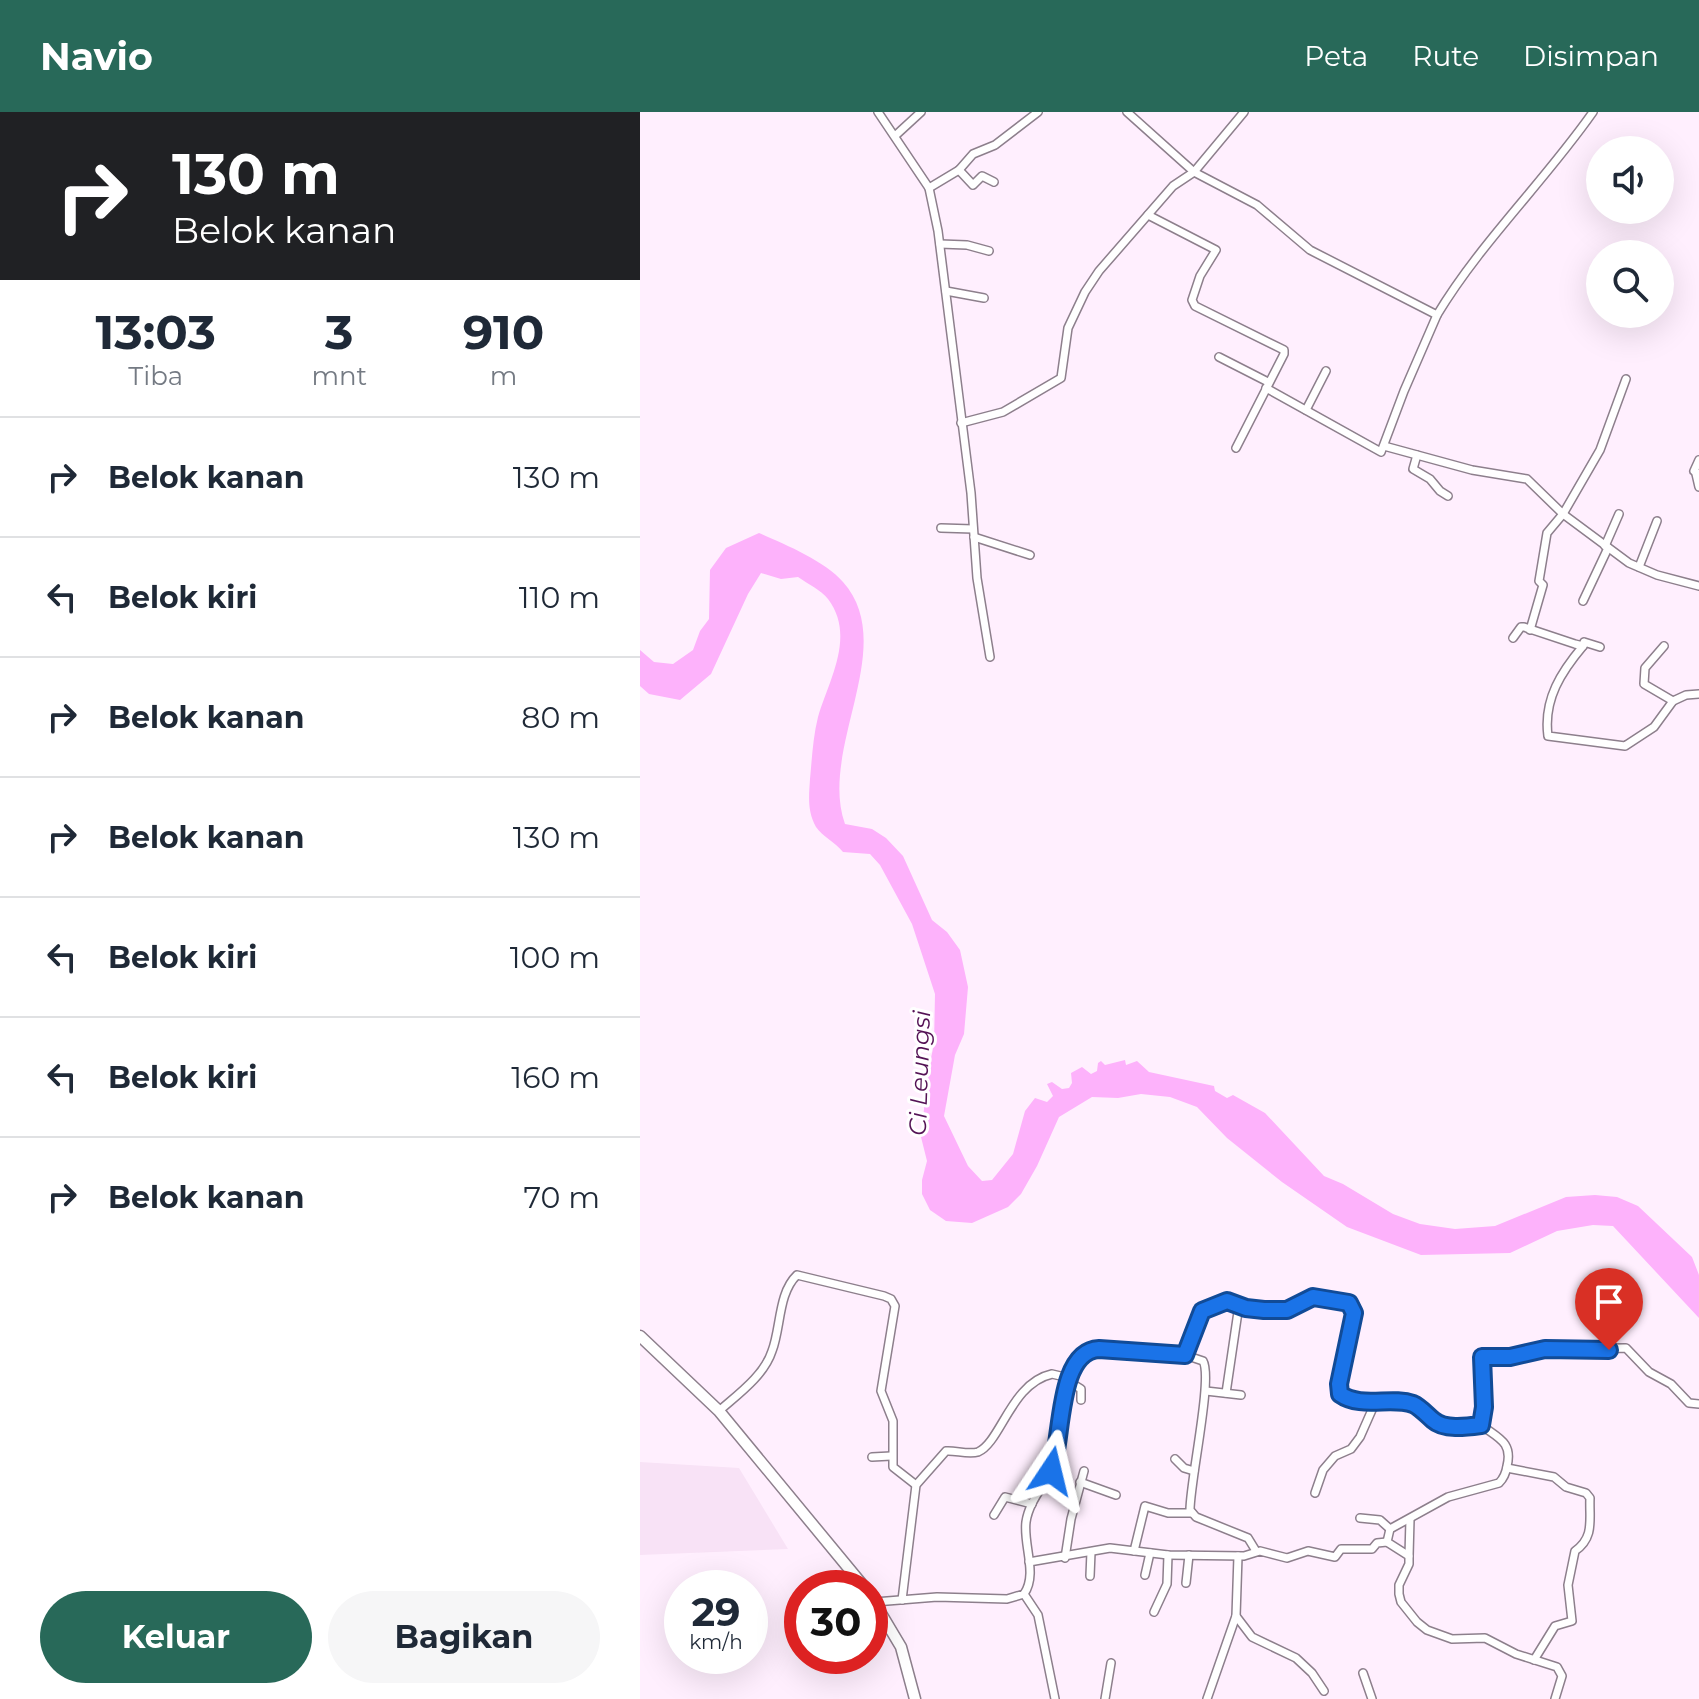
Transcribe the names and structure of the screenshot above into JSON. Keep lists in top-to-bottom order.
{
  "water": ["Ci Leungsi"],
  "page": {
    "header": "Navio",
    "nav": ["Peta", "Rute", "Disimpan"],
    "turn": ["130 m", "Belok kanan"],
    "eta": [
      "13:03",
      "Tiba",
      "3",
      "mnt",
      "910",
      "m"
    ],
    "list": [
      {
        "name": "Belok kanan",
        "value": "130 m"
      },
      {
        "name": "Belok kiri",
        "value": "110 m"
      },
      {
        "name": "Belok kanan",
        "value": "80 m"
      },
      {
        "name": "Belok kanan",
        "value": "130 m"
      },
      {
        "name": "Belok kiri",
        "value": "100 m"
      },
      {
        "name": "Belok kiri",
        "value": "160 m"
      },
      {
        "name": "Belok kanan",
        "value": "70 m"
      }
    ],
    "speed": "29 km/h",
    "limit": "30",
    "buttons": ["Keluar", "Bagikan"]
  }
}
